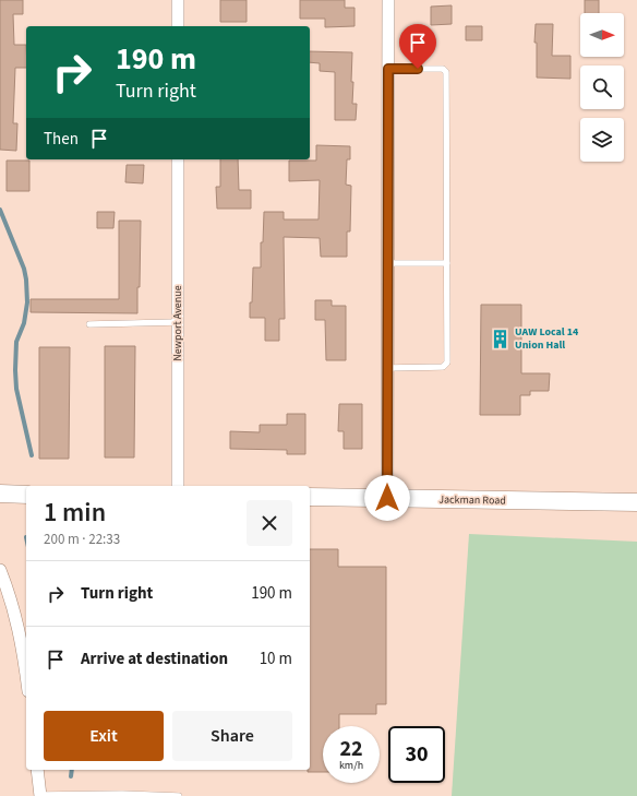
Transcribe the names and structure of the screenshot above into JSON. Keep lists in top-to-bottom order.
{
  "streets": {
    "main road": ["Jackman Road"],
    "street": ["Newport Avenue"]
  },
  "places": {
    "building": ["UAW Local 14 Union Hall"]
  },
  "north": "right",
  "page": {
    "turn": ["190 m", "Turn right"],
    "then": "Then",
    "heading": ["1 min", "200 m · 22:33"],
    "list": [
      {
        "name": "Turn right",
        "value": "190 m"
      },
      {
        "name": "Arrive at destination",
        "value": "10 m"
      }
    ],
    "buttons": ["Exit", "Share"],
    "speed": "22 km/h",
    "limit": "30"
  }
}
